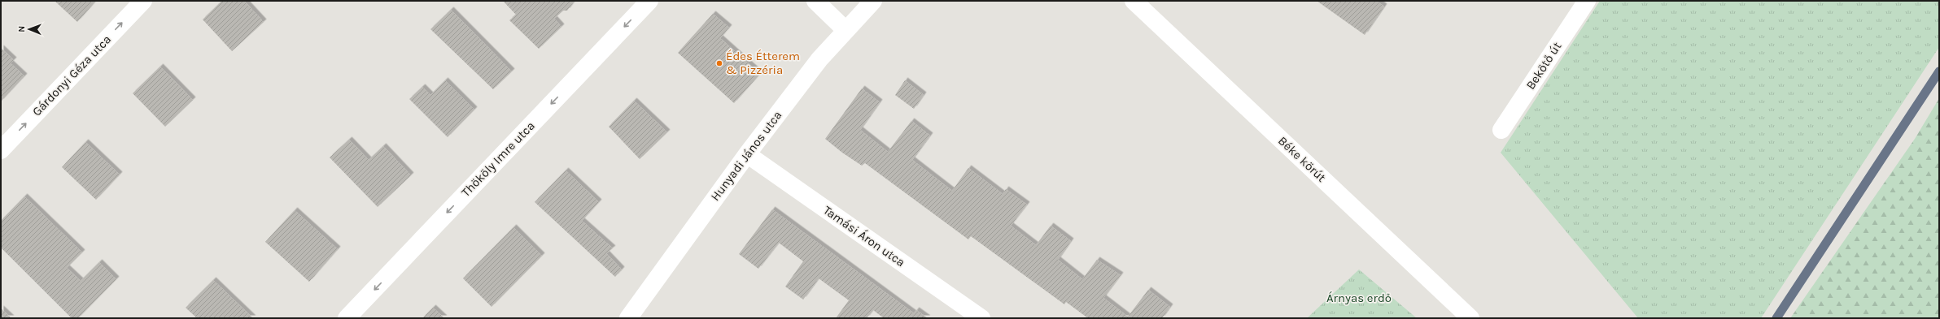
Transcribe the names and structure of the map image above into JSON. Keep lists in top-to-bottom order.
{
  "streets": {
    "street": [
      "Bekötő út",
      "Gárdonyi Géza utca",
      "Hunyadi János utca",
      "Thököly Imre utca",
      "Béke körút",
      "Tamási Áron utca"
    ]
  },
  "crossings": [
    ["Hunyadi János utca", "Tamási Áron utca"]
  ],
  "one_way": ["Gárdonyi Géza utca", "Thököly Imre utca"],
  "parks": ["Árnyas erdő"],
  "places": ["Édes Étterem & Pizzéria"],
  "north": "left"
}
